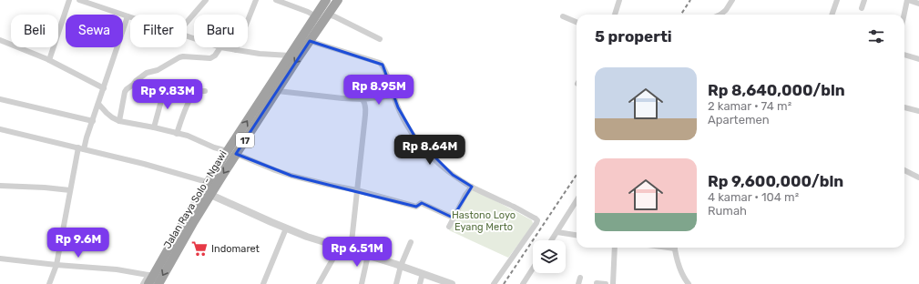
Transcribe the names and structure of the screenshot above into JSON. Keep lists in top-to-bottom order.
{
  "streets": {
    "highway": ["17", "Jalan Raya Solo - Ngawi"]
  },
  "parks": ["Hastono Loyo Eyang Merto"],
  "places": {
    "supermarket": ["Indomaret"]
  },
  "page": {
    "chip": [
      "Beli",
      "Sewa",
      "Filter",
      "Baru"
    ],
    "heading": "5 properti",
    "list": [
      {
        "name": "Rp 8,640,000/bln",
        "note": "2 kamar · 74 m² · Apartemen"
      },
      {
        "name": "Rp 9,600,000/bln",
        "note": "4 kamar · 104 m² · Rumah"
      }
    ],
    "price": [
      "Rp 8.95M",
      "Rp 9.83M",
      "Rp 8.64M",
      "Rp 9.6M",
      "Rp 6.51M"
    ]
  }
}
